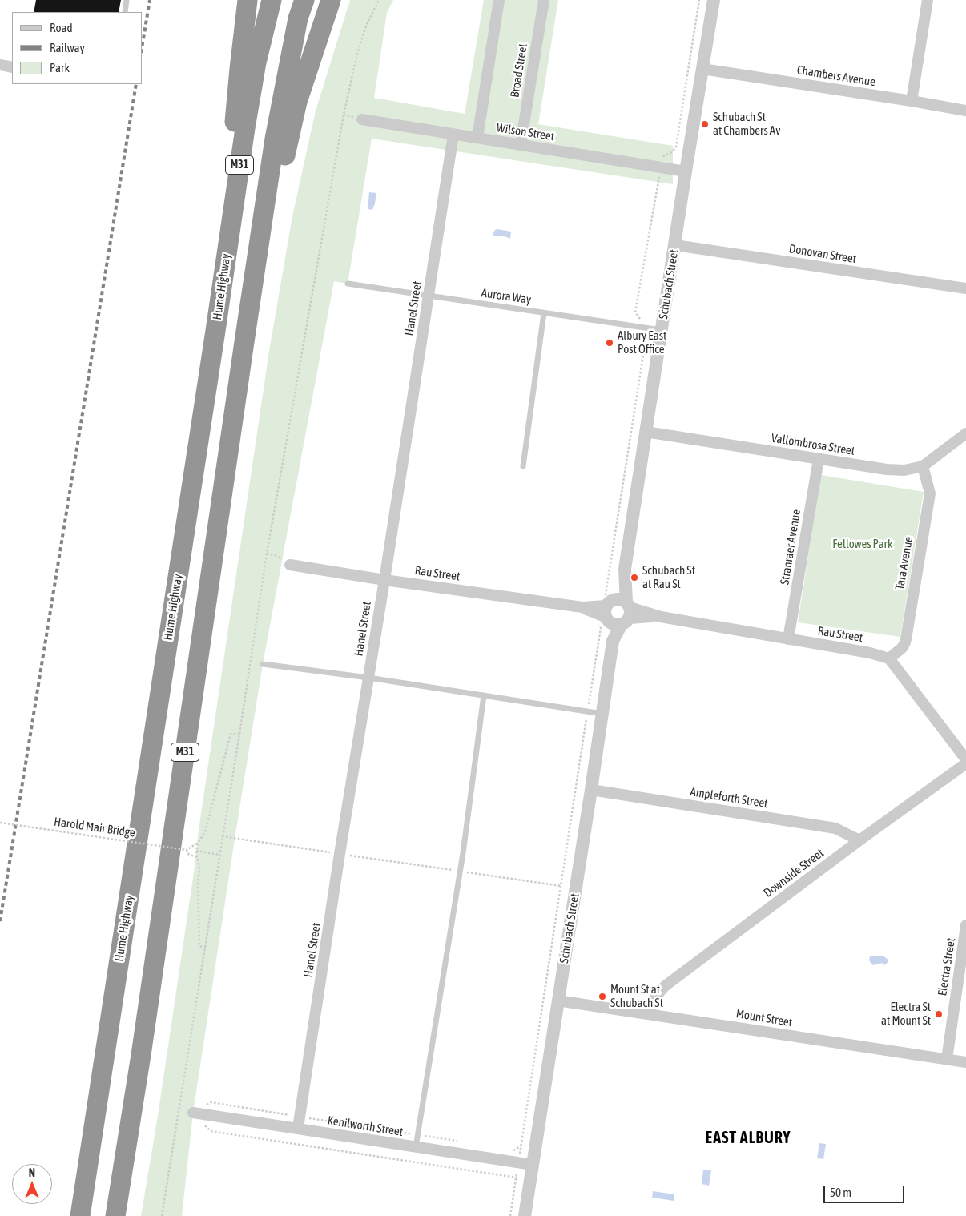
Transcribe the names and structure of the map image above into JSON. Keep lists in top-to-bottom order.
{
  "streets": {
    "highway": ["M31", "Hume Highway"],
    "street": [
      "Broad Street",
      "Chambers Avenue",
      "Wilson Street",
      "Donovan Street",
      "Schubach Street",
      "Hanel Street",
      "Vallombrosa Street",
      "Stranraer Avenue",
      "Tara Avenue",
      "Rau Street",
      "Ampleforth Street",
      "Downside Street",
      "Electra Street",
      "Mount Street",
      "Kenilworth Street"
    ],
    "lane": ["Aurora Way"],
    "path": ["Harold Mair Bridge"]
  },
  "crossings": [
    ["Broad Street", "Wilson Street"],
    ["Chambers Avenue", "Schubach Street"],
    ["Wilson Street", "Schubach Street"],
    ["Wilson Street", "Hanel Street"],
    ["Donovan Street", "Schubach Street"],
    ["Schubach Street", "Aurora Way"],
    ["Schubach Street", "Vallombrosa Street"],
    ["Schubach Street", "Rau Street"],
    ["Schubach Street", "Ampleforth Street"],
    ["Schubach Street", "Mount Street"],
    ["Schubach Street", "Kenilworth Street"],
    ["Aurora Way", "Hanel Street"],
    ["Hanel Street", "Rau Street"],
    ["Hanel Street", "Kenilworth Street"],
    ["Vallombrosa Street", "Stranraer Avenue"],
    ["Vallombrosa Street", "Tara Avenue"],
    ["Stranraer Avenue", "Rau Street"],
    ["Tara Avenue", "Rau Street"],
    ["Ampleforth Street", "Downside Street"],
    ["Downside Street", "Mount Street"],
    ["Electra Street", "Mount Street"]
  ],
  "districts": ["EAST ALBURY"],
  "parks": ["Fellowes Park"],
  "places": [
    "Schubach St at Chambers Av",
    "Albury East Post Office",
    "Schubach St at Rau St",
    "Mount St at Schubach St",
    "Electra St at Mount St"
  ],
  "legend": ["Road", "Railway", "Park"],
  "scale_bar": "50 m",
  "north": "top"
}
